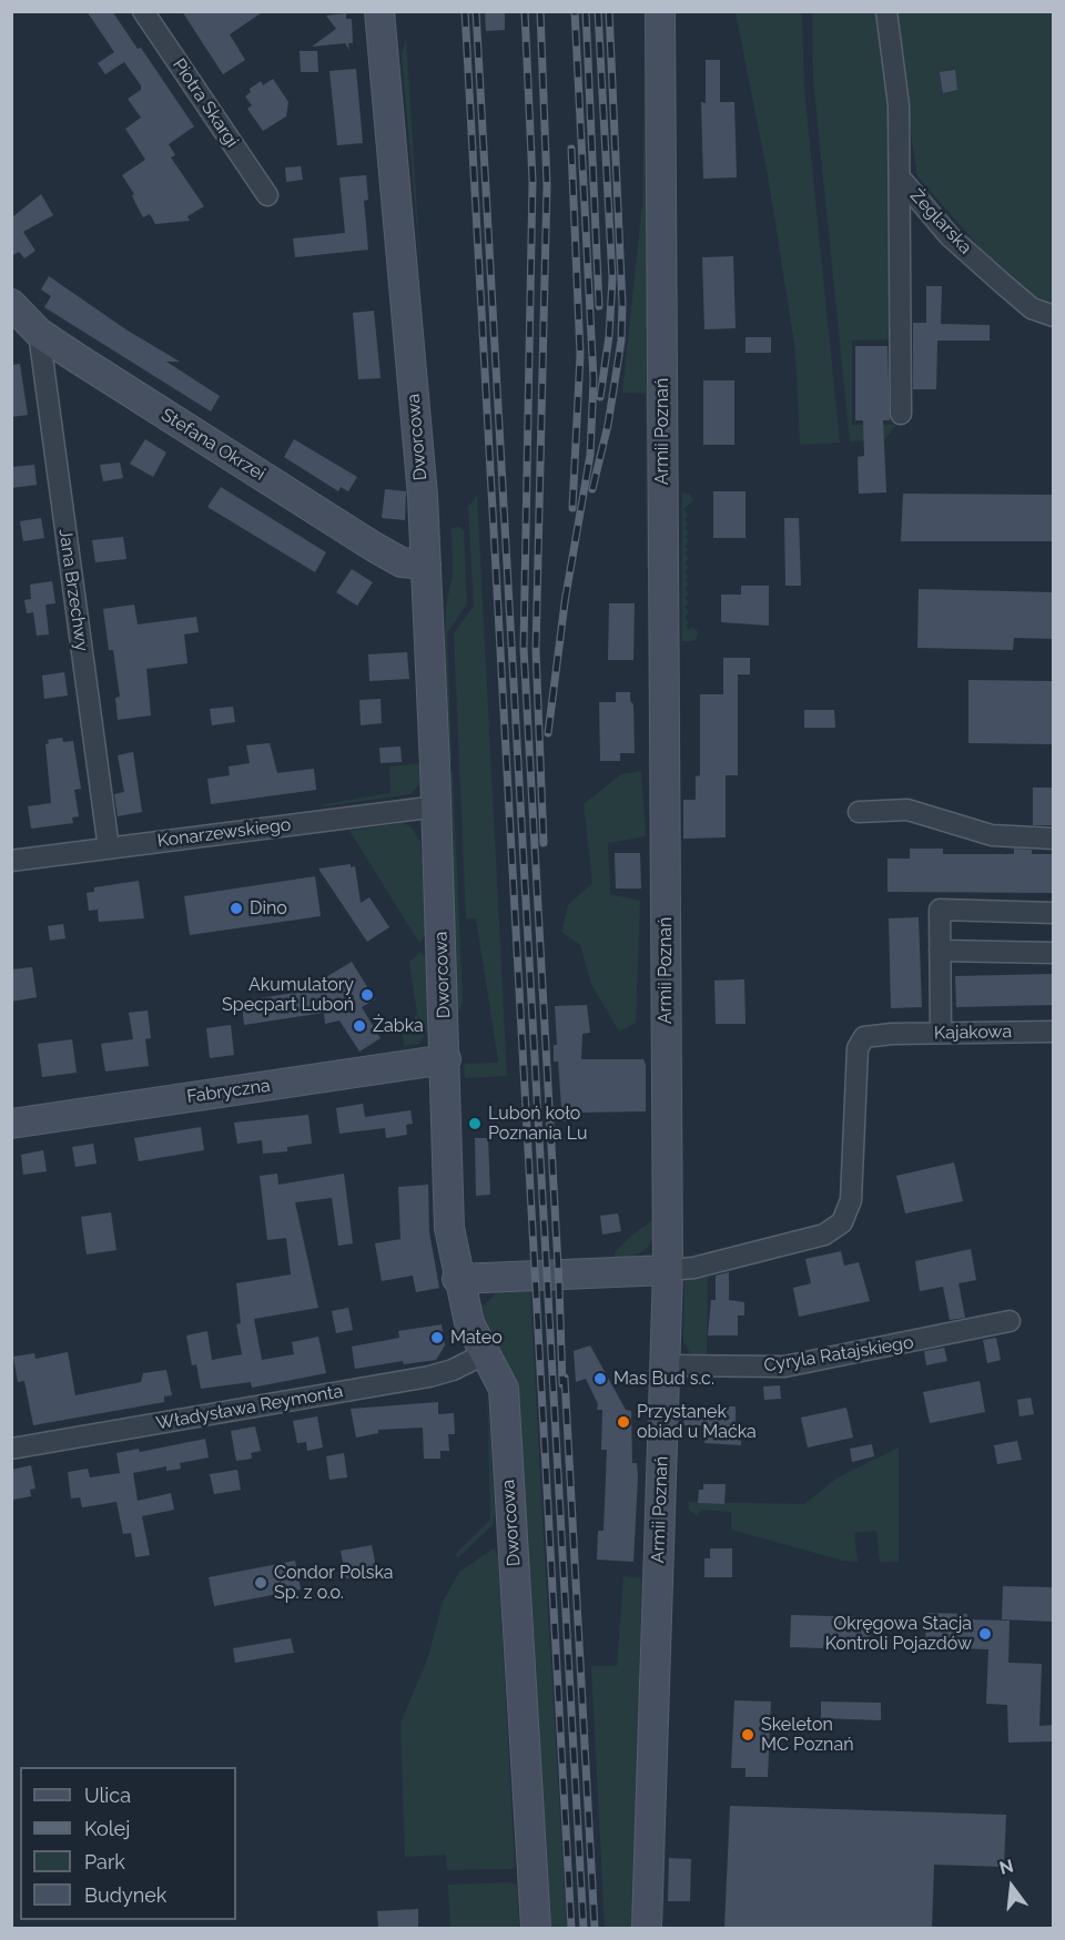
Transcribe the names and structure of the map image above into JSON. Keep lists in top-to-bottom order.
{
  "streets": {
    "street": [
      "Piotra Skargi",
      "Żeglarska",
      "Armii Poznań",
      "Dworcowa",
      "Stefana Okrzei",
      "Jana Brzechwy",
      "Konarzewskiego",
      "Kajakowa",
      "Fabryczna",
      "Cyryla Ratajskiego",
      "Władysława Reymonta"
    ]
  },
  "crossings": [
    ["Armii Poznań", "Kajakowa"],
    ["Armii Poznań", "Cyryla Ratajskiego"],
    ["Dworcowa", "Stefana Okrzei"],
    ["Dworcowa", "Konarzewskiego"],
    ["Dworcowa", "Fabryczna"],
    ["Dworcowa", "Władysława Reymonta"],
    ["Stefana Okrzei", "Jana Brzechwy"],
    ["Jana Brzechwy", "Konarzewskiego"]
  ],
  "places": [
    "Dino",
    "Akumulatory Specpart Luboń",
    "Żabka",
    "Luboń koło Poznania Lu",
    "Mateo",
    "Mas Bud s.c.",
    "Przystanek obiad u Maćka",
    "Condor Polska Sp. z o.o.",
    "Okręgowa Stacja Kontroli Pojazdów",
    "Skeleton MC Poznań"
  ],
  "legend": [
    "Ulica",
    "Kolej",
    "Park",
    "Budynek"
  ],
  "north": "top"
}
